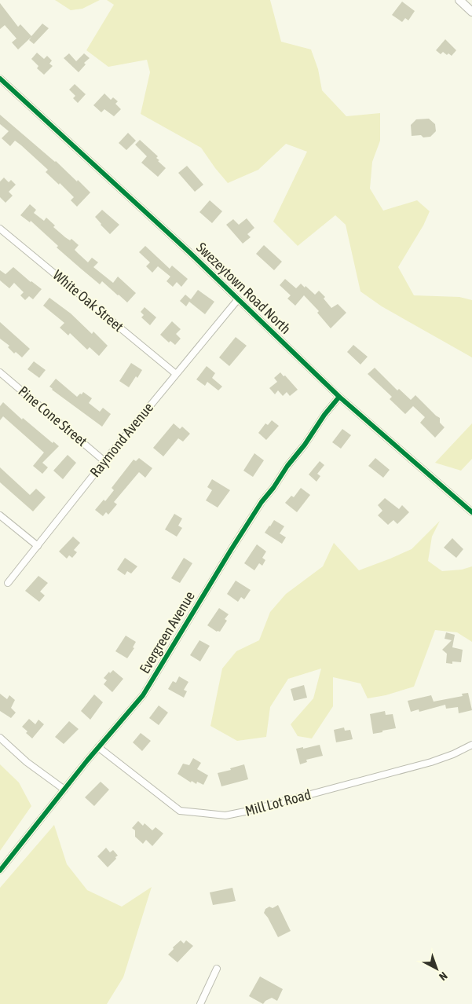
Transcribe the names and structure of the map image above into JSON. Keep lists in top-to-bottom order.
{
  "streets": {
    "street": [
      "Swezeytown Road North",
      "White Oak Street",
      "Pine Cone Street",
      "Raymond Avenue",
      "Evergreen Avenue",
      "Mill Lot Road"
    ]
  },
  "crossings": [
    ["Swezeytown Road North", "Raymond Avenue"],
    ["Swezeytown Road North", "Evergreen Avenue"],
    ["White Oak Street", "Raymond Avenue"],
    ["Pine Cone Street", "Raymond Avenue"],
    ["Evergreen Avenue", "Mill Lot Road"]
  ],
  "north": "bottom right"
}
